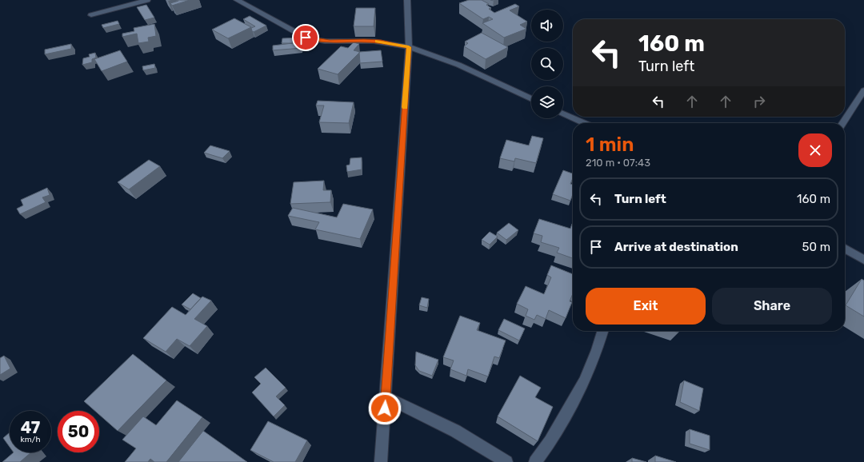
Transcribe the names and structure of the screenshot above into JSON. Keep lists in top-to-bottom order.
{
  "page": {
    "turn": ["160 m", "Turn left"],
    "heading": ["1 min", "210 m · 07:43"],
    "list": [
      {
        "name": "Turn left",
        "value": "160 m"
      },
      {
        "name": "Arrive at destination",
        "value": "50 m"
      }
    ],
    "buttons": ["Exit", "Share"],
    "speed": "47 km/h",
    "limit": "50"
  }
}
